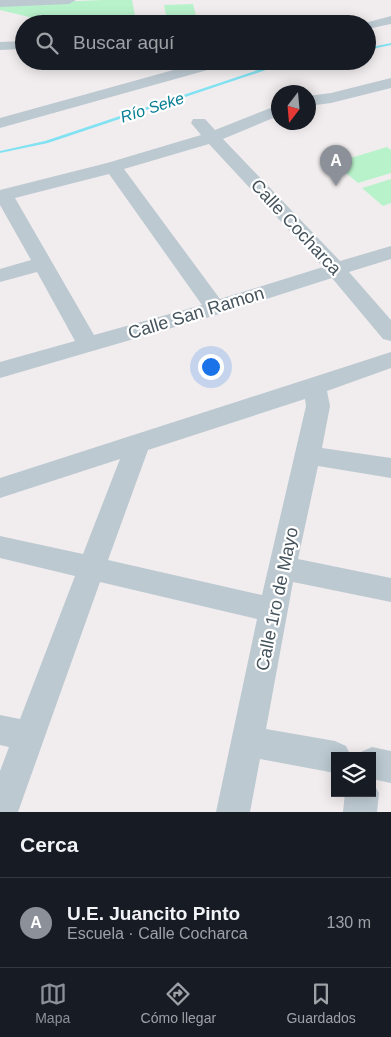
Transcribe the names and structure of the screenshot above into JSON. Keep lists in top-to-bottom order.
{
  "streets": {
    "street": ["Calle Cocharca", "Calle San Ramon", "Calle 1ro de Mayo"]
  },
  "crossings": [
    ["Calle Cocharca", "Calle San Ramon"]
  ],
  "water": ["Río Seke"],
  "north": "bottom",
  "page": {
    "search": "Buscar aquí",
    "pins": "A",
    "heading": "Cerca",
    "list": [
      {
        "mark": "A",
        "name": "U.E. Juancito Pinto",
        "note": "Escuela · Calle Cocharca",
        "value": "130 m"
      }
    ],
    "nav": ["Mapa", "Cómo llegar", "Guardados"]
  }
}
